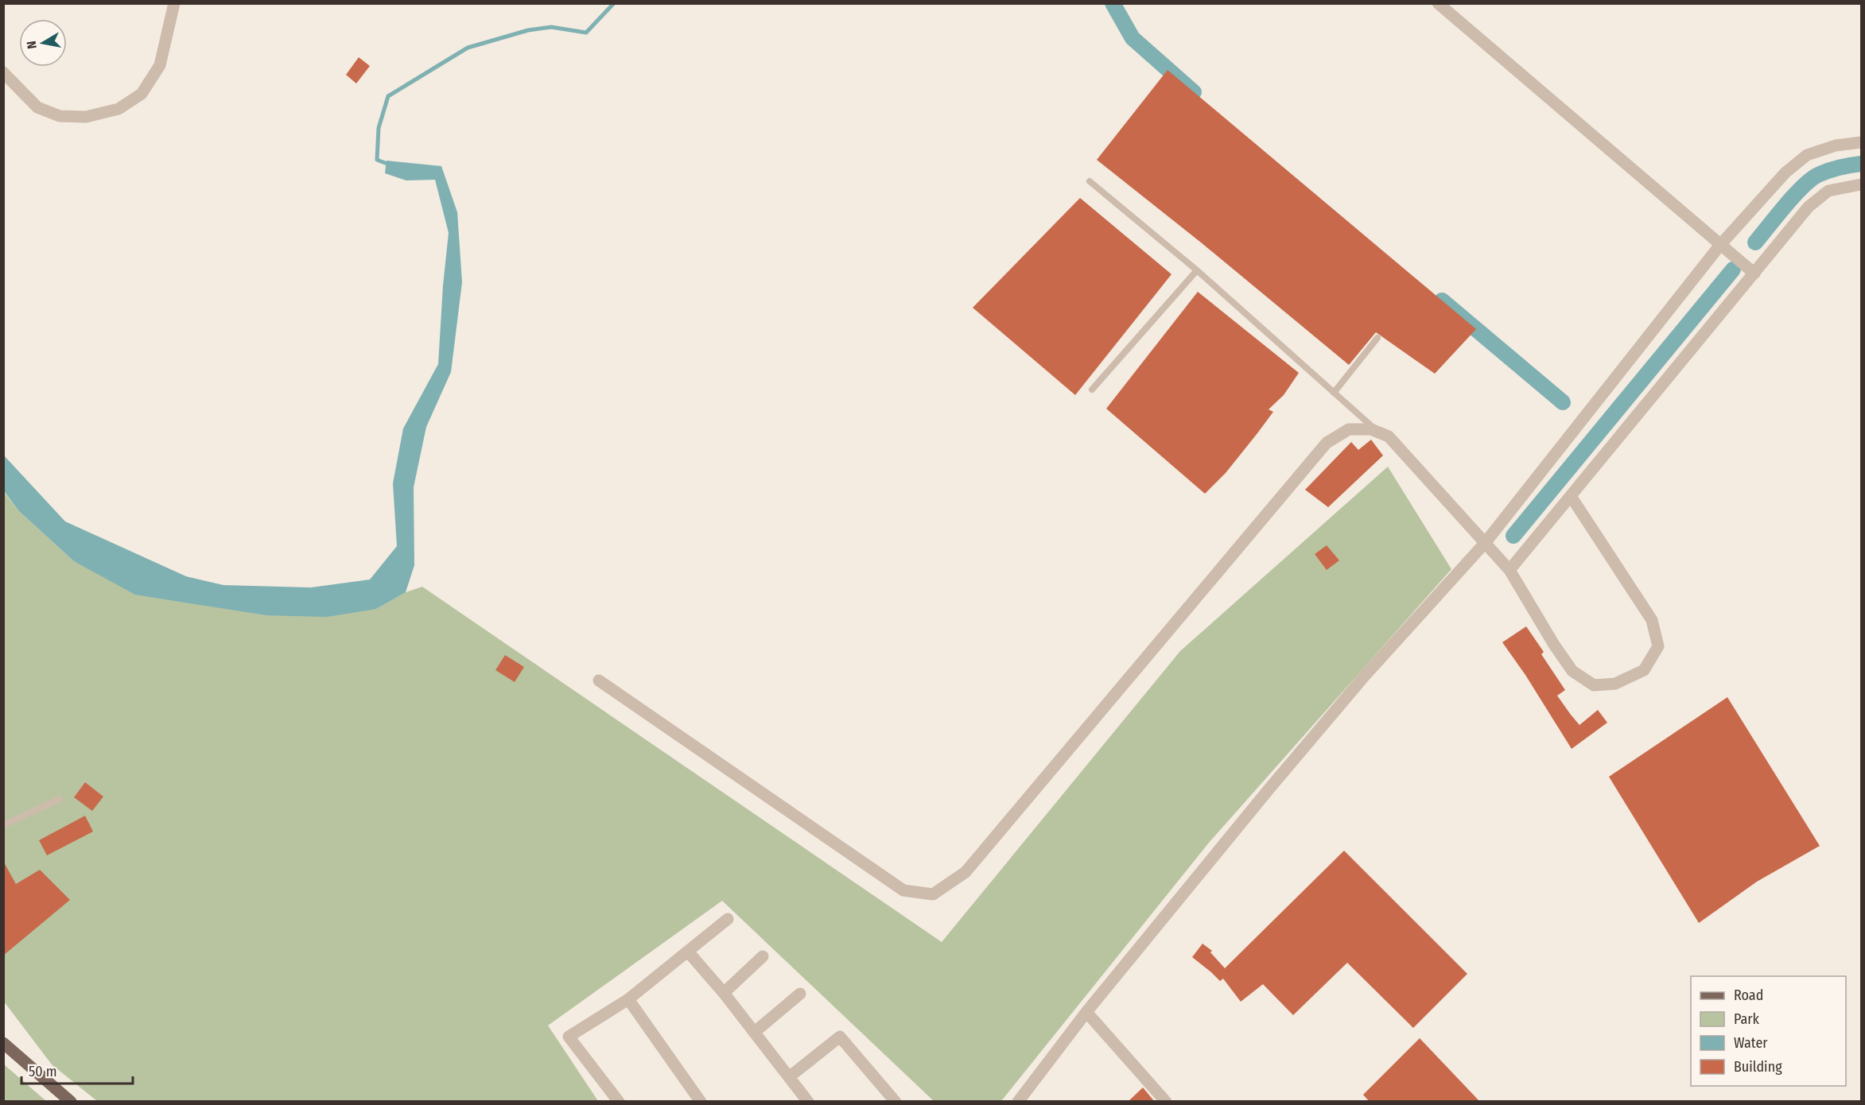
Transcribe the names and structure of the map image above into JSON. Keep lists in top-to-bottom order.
{
  "legend": [
    "Road",
    "Park",
    "Water",
    "Building"
  ],
  "scale_bar": "50 m",
  "north": "left"
}
